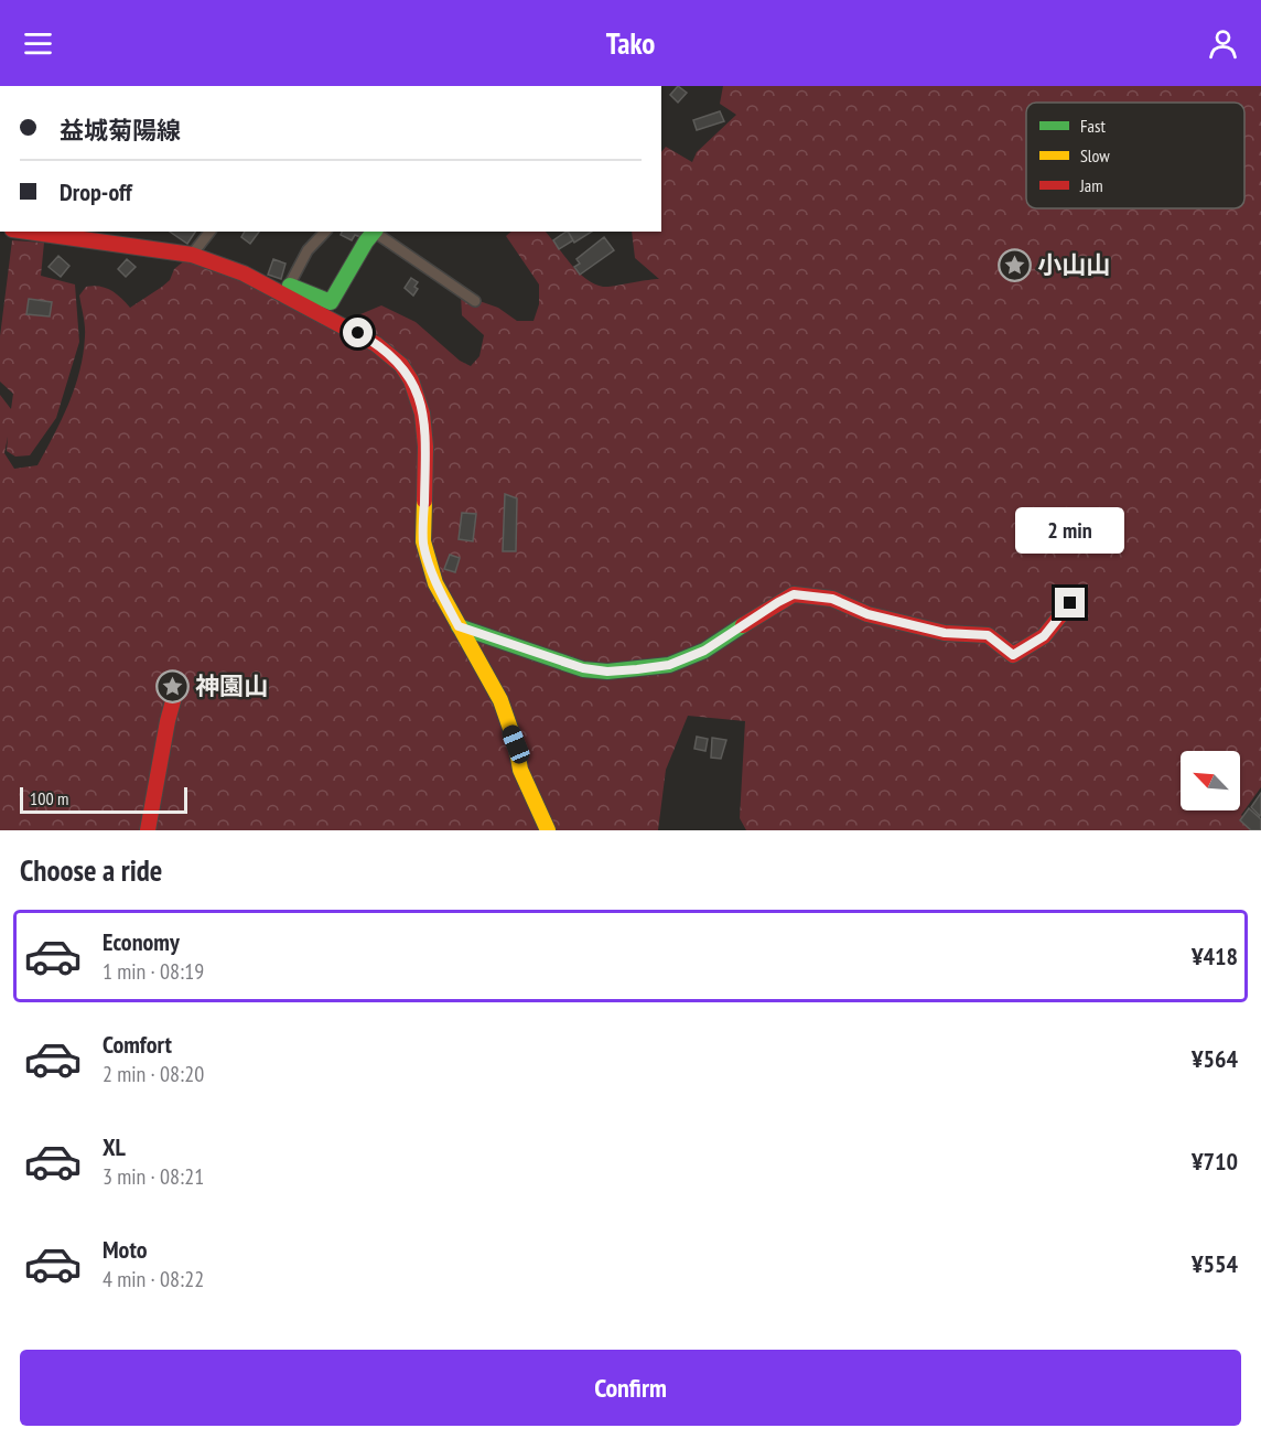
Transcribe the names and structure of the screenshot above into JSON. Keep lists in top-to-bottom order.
{
  "places": {
    "place": ["小山山", "神園山"]
  },
  "legend": ["Fast", "Slow", "Jam"],
  "scale_bar": "100 m",
  "north": "top left",
  "page": {
    "header": "Tako",
    "banner": ["益城菊陽線", "Drop-off"],
    "bubble": "2 min",
    "scale": "100 m",
    "heading": "Choose a ride",
    "list": [
      {
        "name": "Economy",
        "note": "1 min · 08:19",
        "value": "¥418"
      },
      {
        "name": "Comfort",
        "note": "2 min · 08:20",
        "value": "¥564"
      },
      {
        "name": "XL",
        "note": "3 min · 08:21",
        "value": "¥710"
      },
      {
        "name": "Moto",
        "note": "4 min · 08:22",
        "value": "¥554"
      }
    ],
    "buttons": "Confirm"
  }
}
